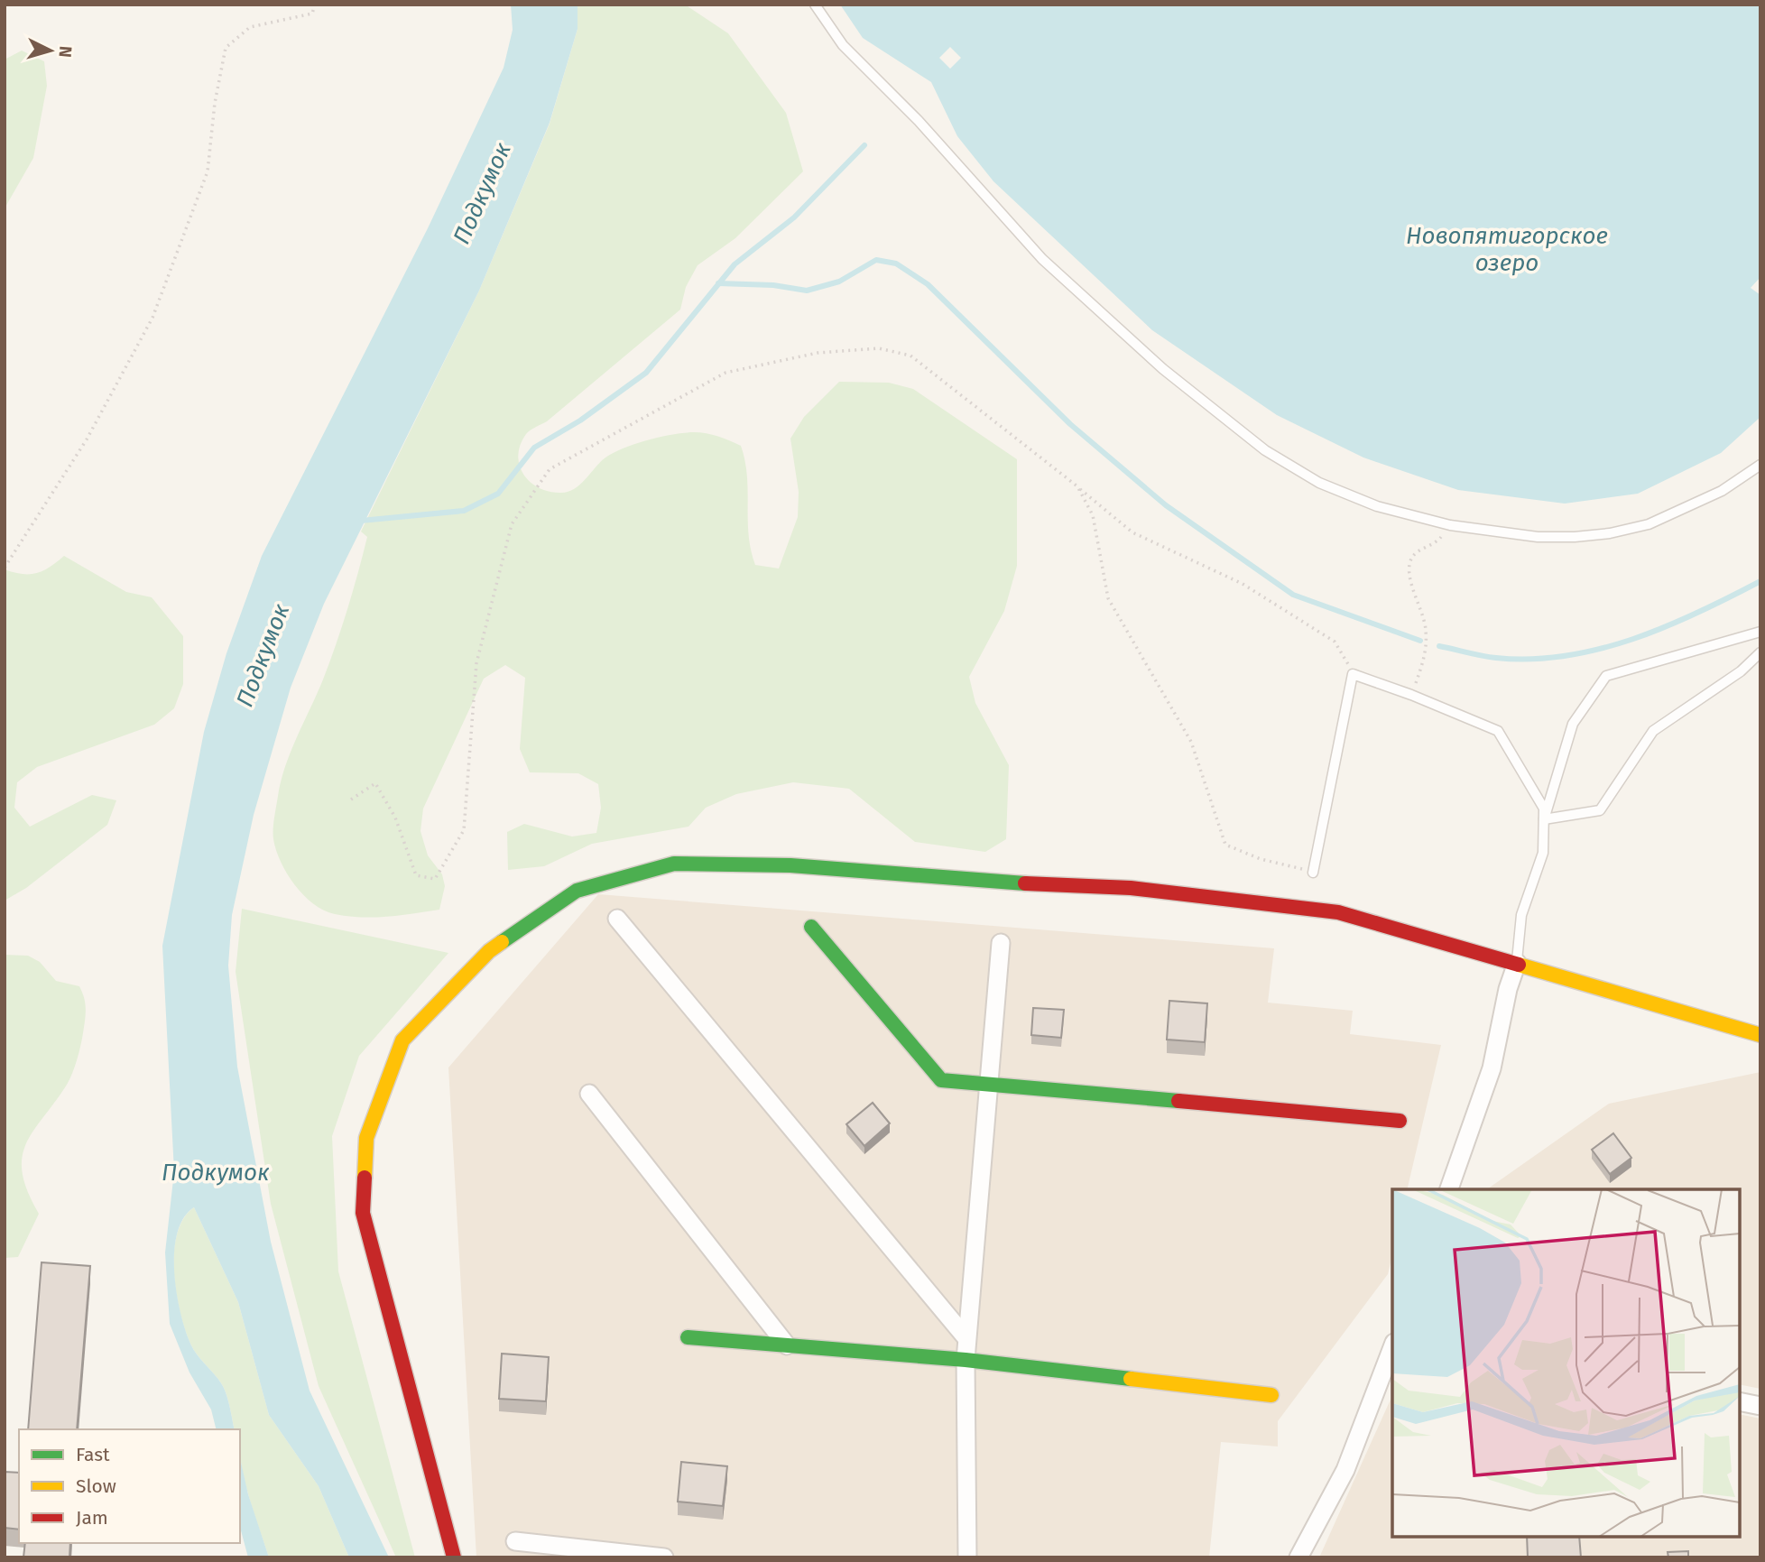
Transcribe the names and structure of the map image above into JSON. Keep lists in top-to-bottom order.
{
  "water": ["Подкумок", "Новопятигорское озеро"],
  "legend": ["Fast", "Slow", "Jam"],
  "north": "right"
}
